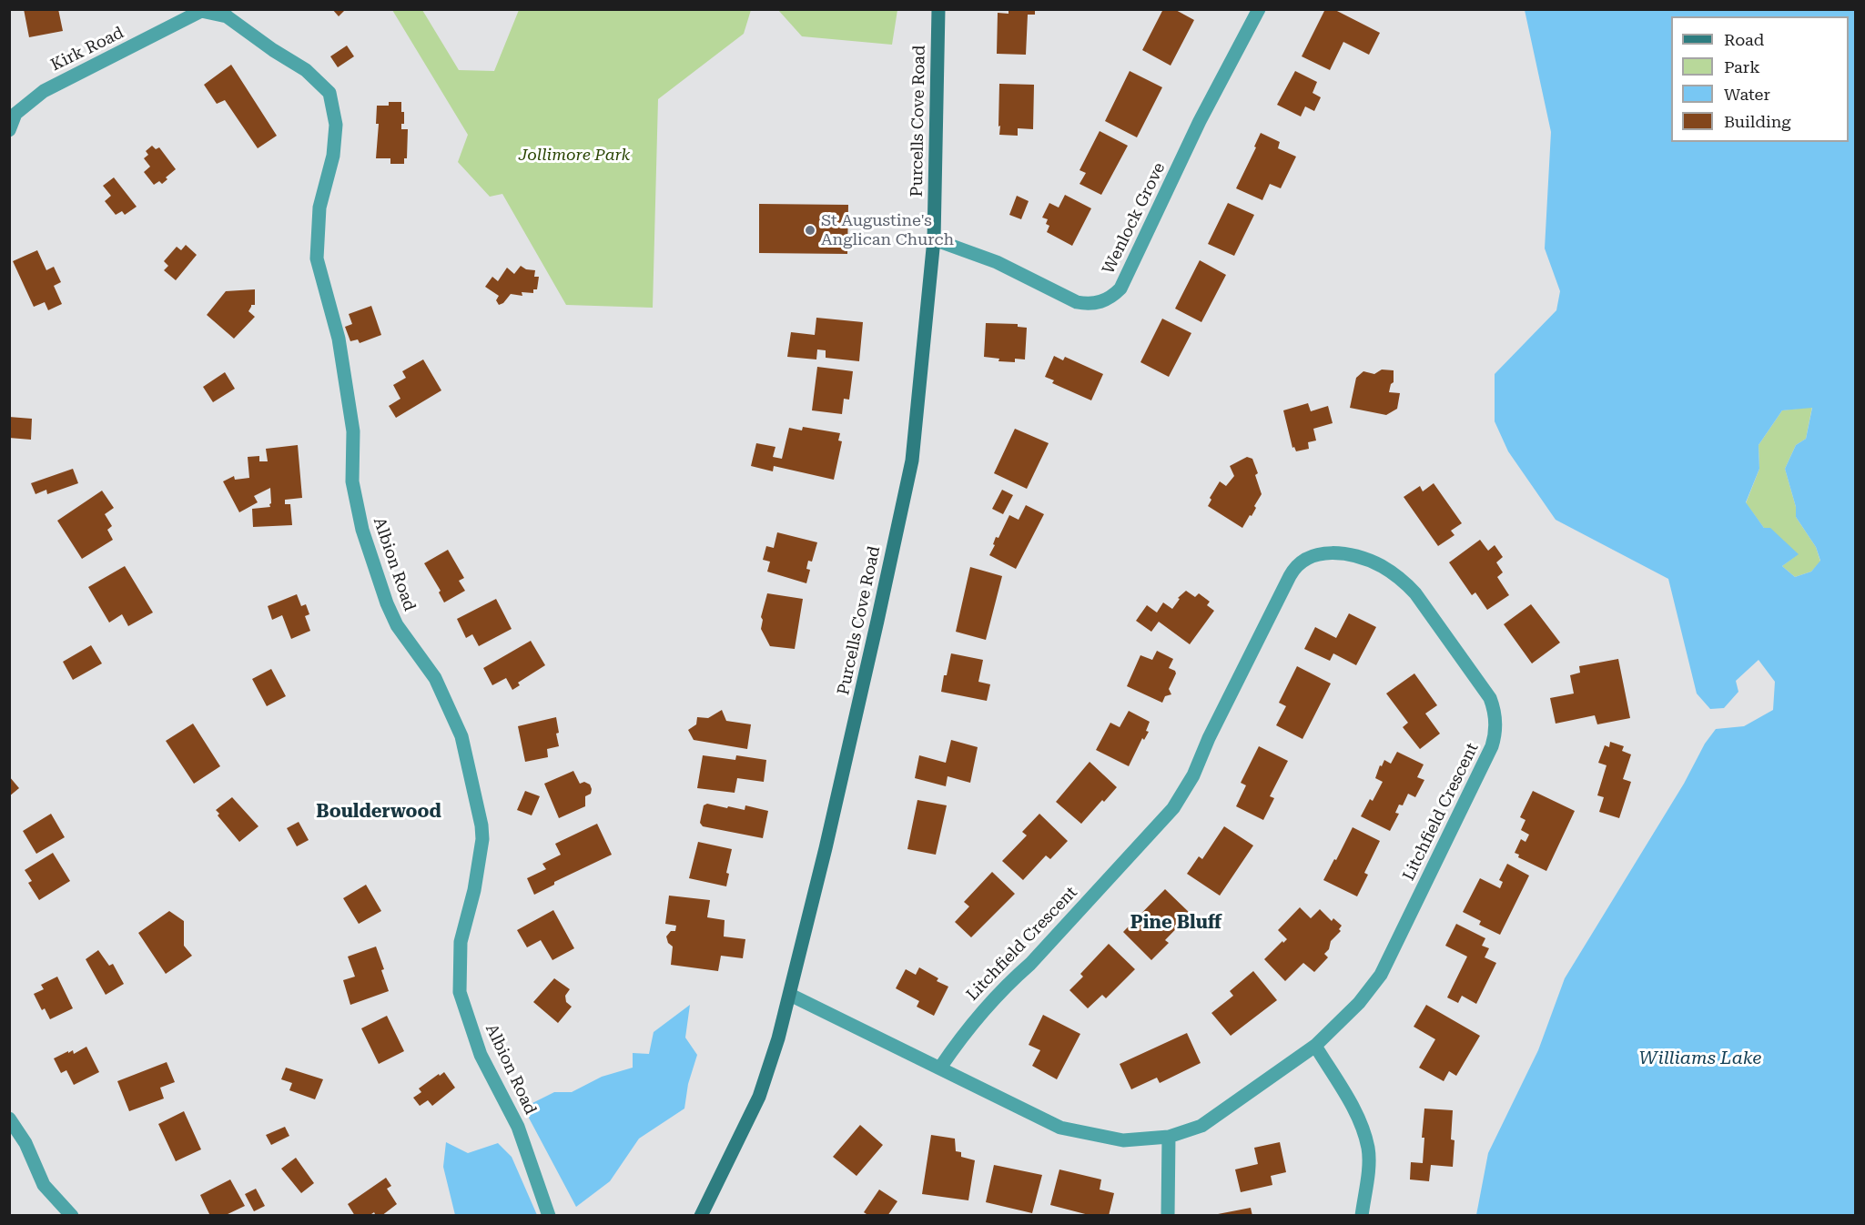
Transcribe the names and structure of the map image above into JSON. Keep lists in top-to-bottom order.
{
  "streets": {
    "main road": ["Purcells Cove Road"],
    "street": [
      "Kirk Road",
      "Wenlock Grove",
      "Albion Road",
      "Litchfield Crescent"
    ]
  },
  "crossings": [
    ["Kirk Road", "Albion Road"],
    ["Purcells Cove Road", "Wenlock Grove"],
    ["Purcells Cove Road", "Litchfield Crescent"]
  ],
  "districts": ["Boulderwood", "Pine Bluff"],
  "water": ["Williams Lake"],
  "parks": ["Jollimore Park"],
  "places": ["St Augustine's Anglican Church"],
  "legend": [
    "Road",
    "Park",
    "Water",
    "Building"
  ]
}
